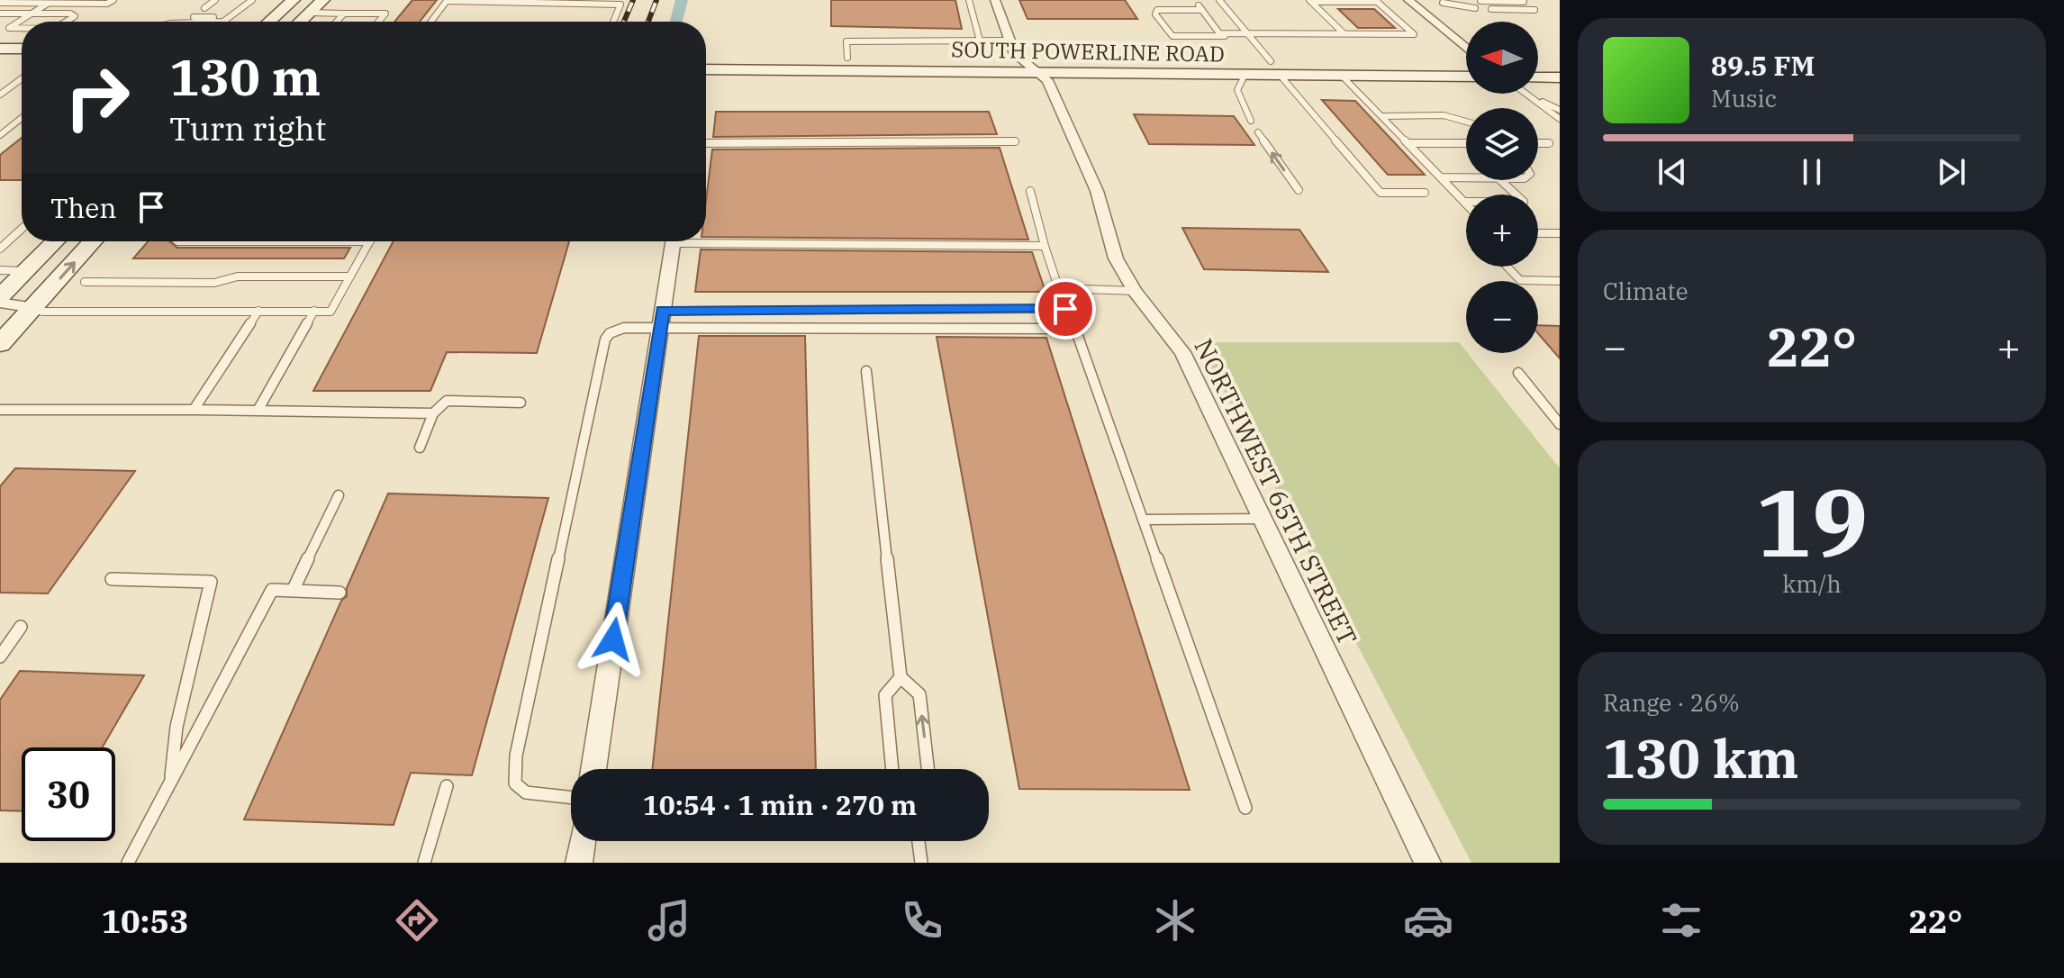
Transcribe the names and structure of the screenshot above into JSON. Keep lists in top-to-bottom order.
{
  "streets": {
    "main road": ["SOUTH POWERLINE ROAD"],
    "street": ["NORTHWEST 65TH STREET"]
  },
  "crossings": [
    ["SOUTH POWERLINE ROAD", "NORTHWEST 65TH STREET"]
  ],
  "north": "left",
  "page": {
    "map_buttons": ["+", "−"],
    "turn": ["130 m", "Turn right"],
    "song": ["89.5 FM", "Music"],
    "then": "Then",
    "tile": [
      "Climate",
      ["19", "km/h"],
      ["Range · 26%", "130 km"]
    ],
    "heat": ["−", "22°", "+"],
    "limit": "30",
    "trip": "10:54 · 1 min · 270 m",
    "tabs": ["10:53", "22°"]
  }
}
